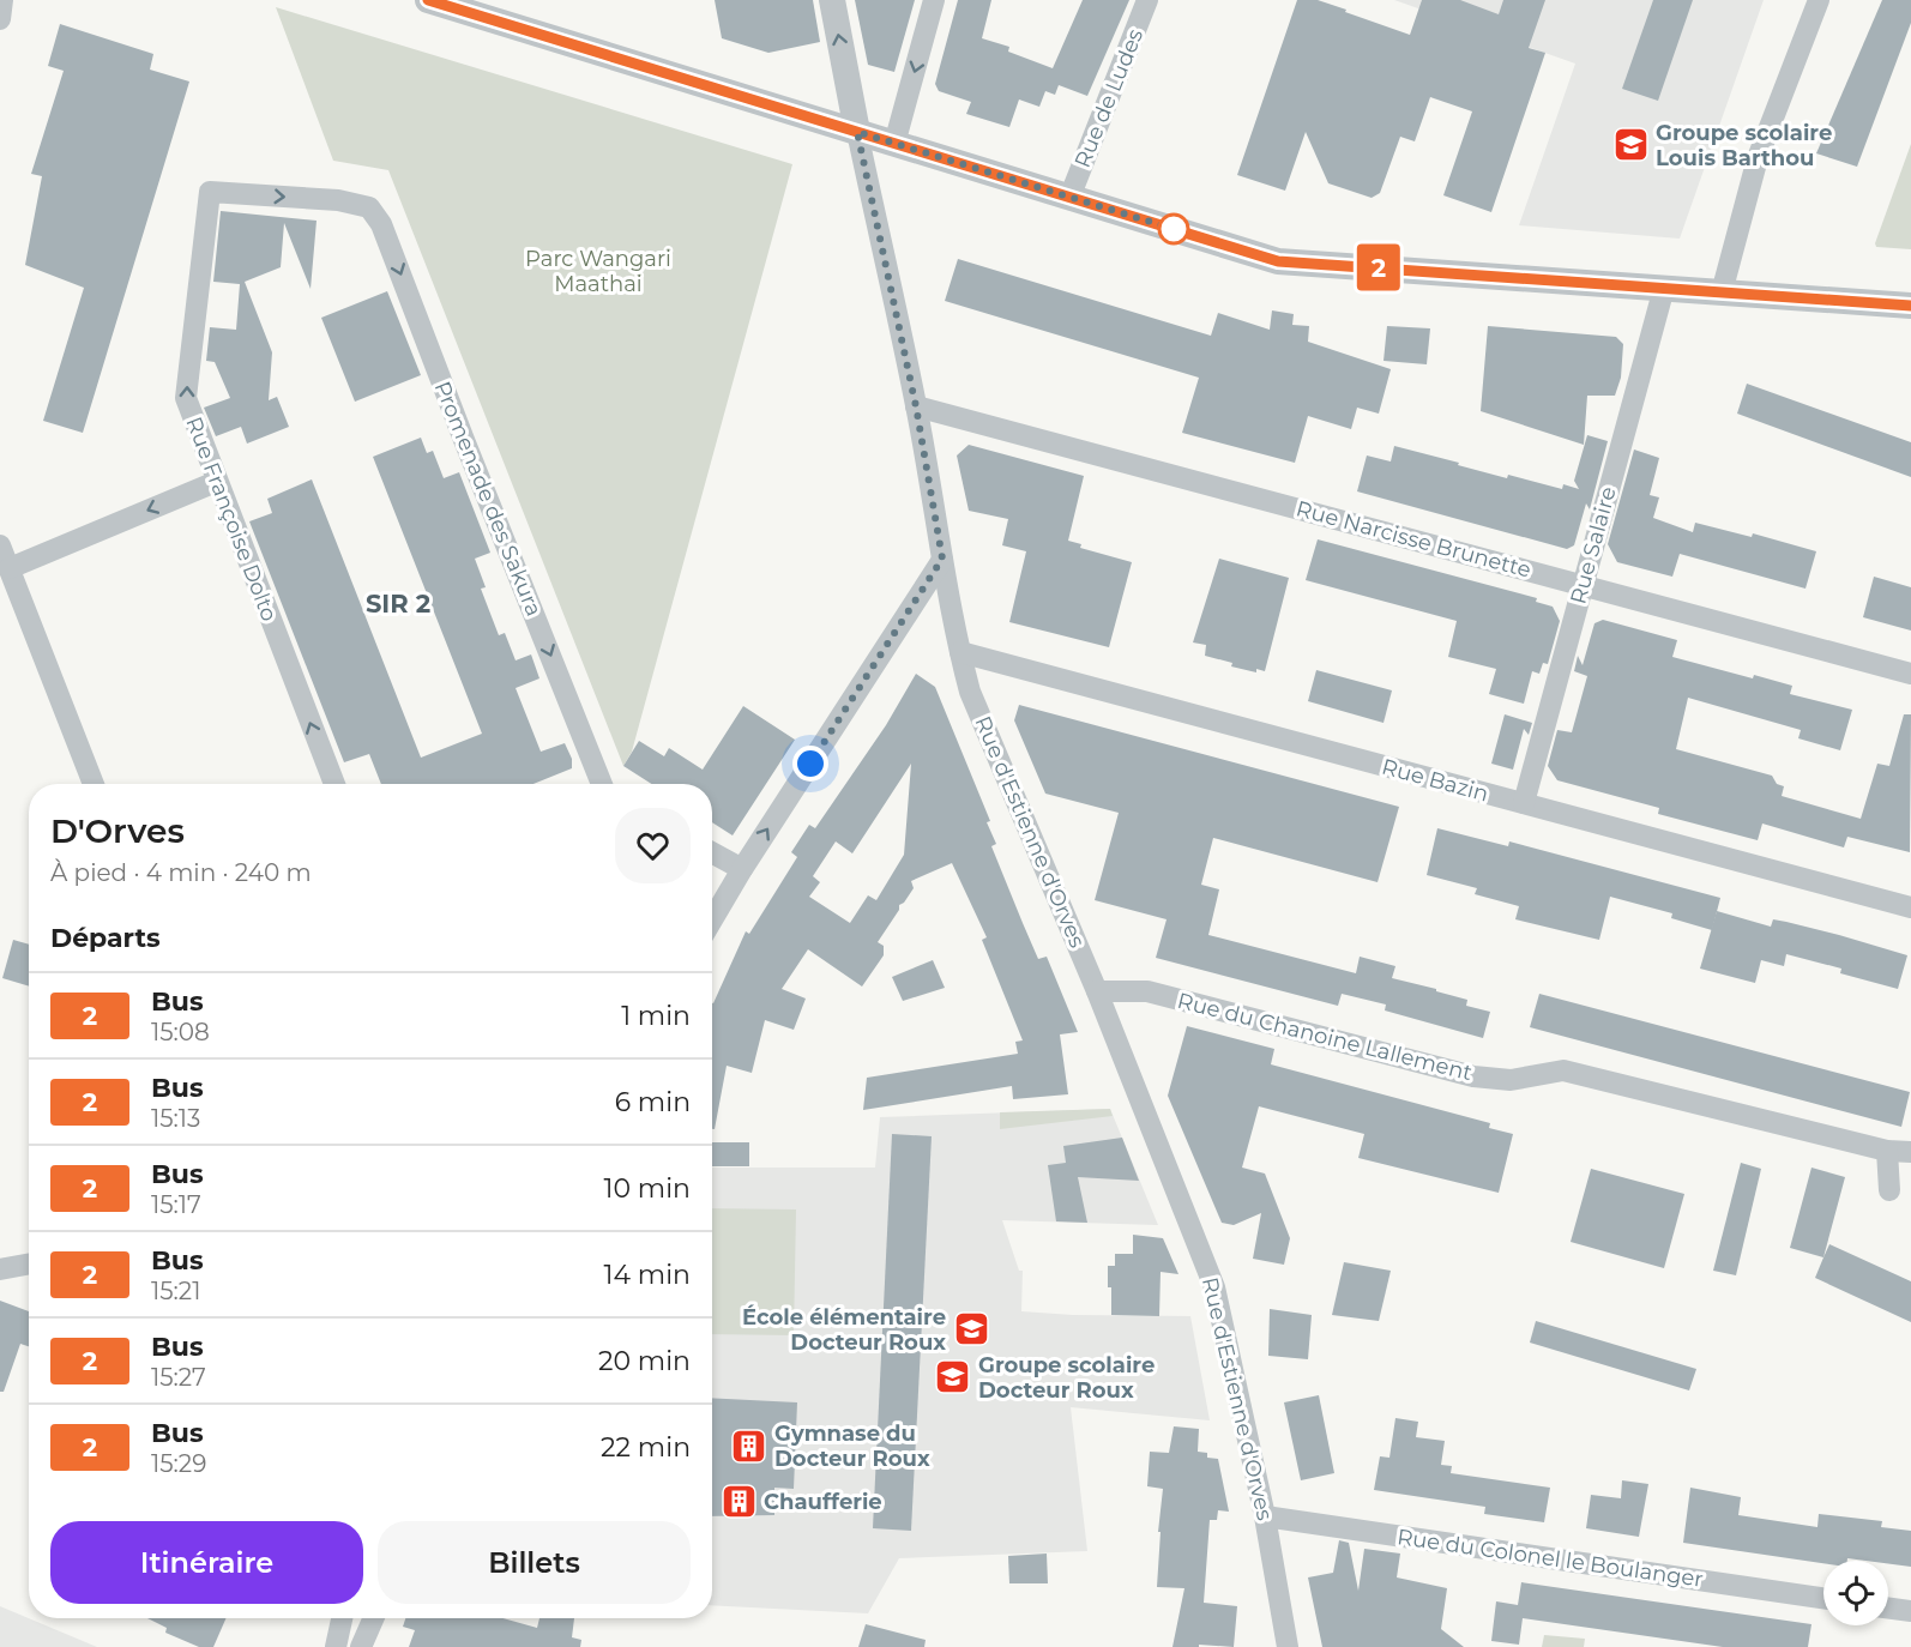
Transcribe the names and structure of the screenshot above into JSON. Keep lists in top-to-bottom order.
{
  "streets": {
    "street": [
      "Rue de Ludes",
      "Promenade des Sakura",
      "Rue Françoise Dolto",
      "Rue Narcisse Brunette",
      "Rue Salaire",
      "Rue Bazin",
      "Rue d'Estienne d'Orves",
      "Rue du Chanoine Lallement",
      "Rue du Colonel le Boulanger"
    ]
  },
  "crossings": [
    ["Promenade des Sakura", "Rue Françoise Dolto"],
    ["Rue Narcisse Brunette", "Rue Salaire"],
    ["Rue Narcisse Brunette", "Rue d'Estienne d'Orves"],
    ["Rue Salaire", "Rue Bazin"],
    ["Rue Bazin", "Rue d'Estienne d'Orves"],
    ["Rue d'Estienne d'Orves", "Rue du Chanoine Lallement"],
    ["Rue d'Estienne d'Orves", "Rue du Colonel le Boulanger"]
  ],
  "one_way": ["Promenade des Sakura"],
  "districts": ["SIR 2"],
  "parks": ["Parc Wangari Maathai"],
  "places": {
    "school or university": ["Groupe scolaire Louis Barthou", "École élémentaire Docteur Roux", "Groupe scolaire Docteur Roux"],
    "building": ["Gymnase du Docteur Roux", "Chaufferie"]
  },
  "lines": ["bus line 2"],
  "page": {
    "on_map": "2",
    "heading": [
      ["D'Orves", "À pied · 4 min · 240 m"],
      "Départs"
    ],
    "list": [
      {
        "mark": "2",
        "name": "Bus",
        "note": "15:08",
        "value": "1 min"
      },
      {
        "mark": "2",
        "name": "Bus",
        "note": "15:13",
        "value": "6 min"
      },
      {
        "mark": "2",
        "name": "Bus",
        "note": "15:17",
        "value": "10 min"
      },
      {
        "mark": "2",
        "name": "Bus",
        "note": "15:21",
        "value": "14 min"
      },
      {
        "mark": "2",
        "name": "Bus",
        "note": "15:27",
        "value": "20 min"
      },
      {
        "mark": "2",
        "name": "Bus",
        "note": "15:29",
        "value": "22 min"
      }
    ],
    "buttons": ["Itinéraire", "Billets"]
  }
}
